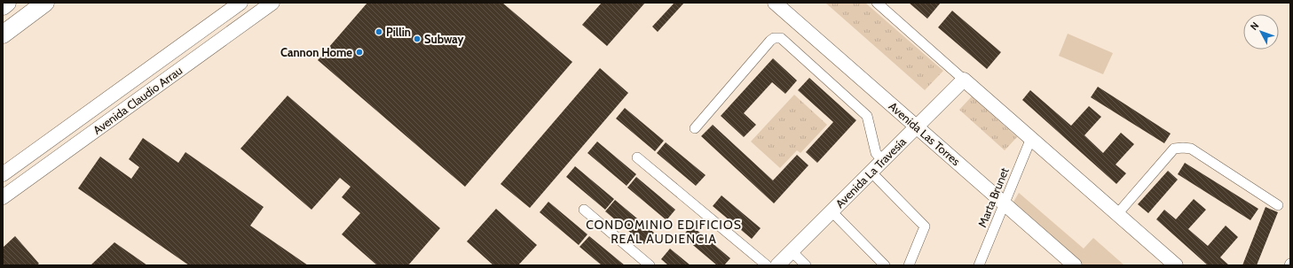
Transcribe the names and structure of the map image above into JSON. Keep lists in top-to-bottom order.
{
  "streets": {
    "street": [
      "Avenida Claudio Arrau",
      "Avenida Las Torres",
      "Avenida La Travesía",
      "Marta Brunet"
    ]
  },
  "crossings": [
    ["Avenida Las Torres", "Avenida La Travesía"],
    ["Avenida Las Torres", "Marta Brunet"]
  ],
  "districts": ["CONDOMINIO EDIFICIOS REAL AUDIENCIA"],
  "places": ["Pillin", "Subway", "Cannon Home"],
  "north": "top left"
}
